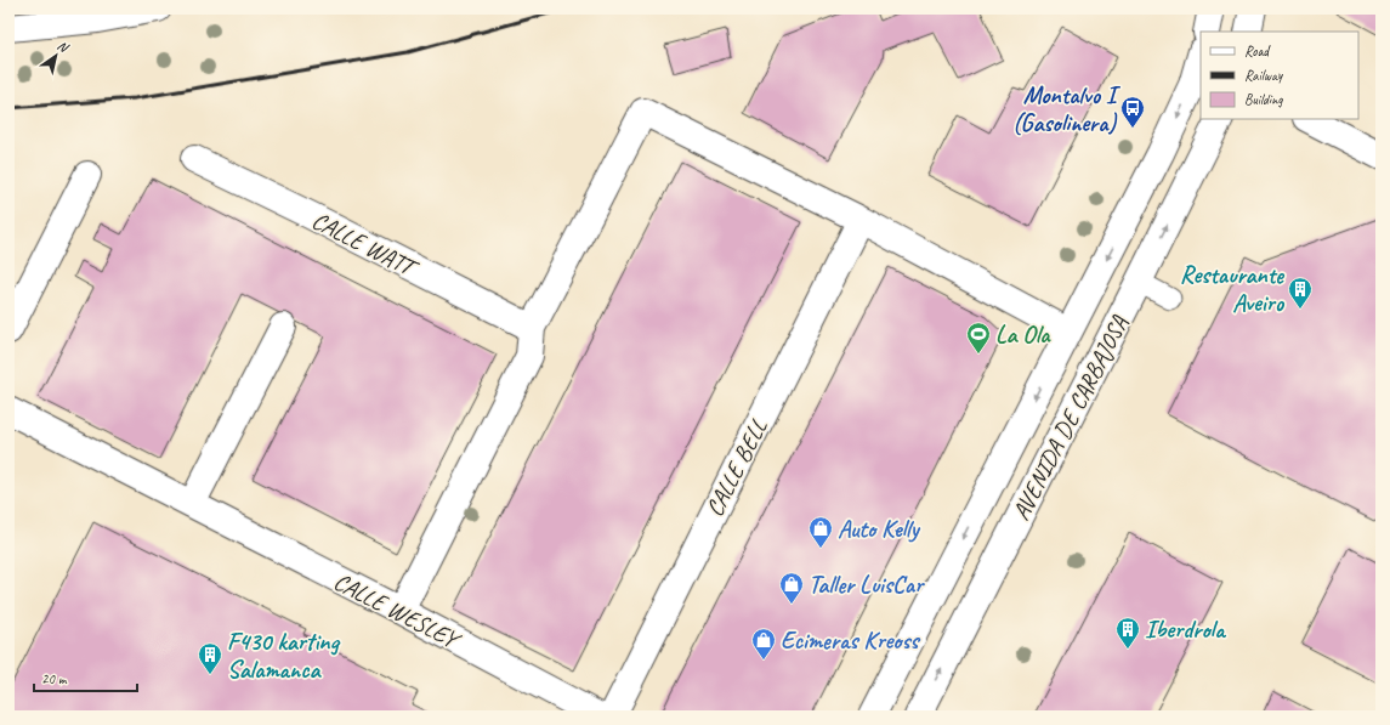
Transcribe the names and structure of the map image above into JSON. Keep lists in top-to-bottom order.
{
  "streets": {
    "street": [
      "CALLE WATT",
      "AVENIDA DE CARBAJOSA",
      "CALLE BELL",
      "CALLE WESLEY"
    ]
  },
  "places": {
    "bus stop": ["Montalvo I (Gasolinera)"],
    "building": ["Restaurante Aveiro", "Iberdrola", "F430 karting Salamanca"],
    "sports": ["La Ola"],
    "shop": ["Auto Kelly", "Taller LuisCar", "Ecimeras Kreoss"]
  },
  "legend": ["Road", "Railway", "Building"],
  "scale_bar": "20 m",
  "north": "top right"
}
